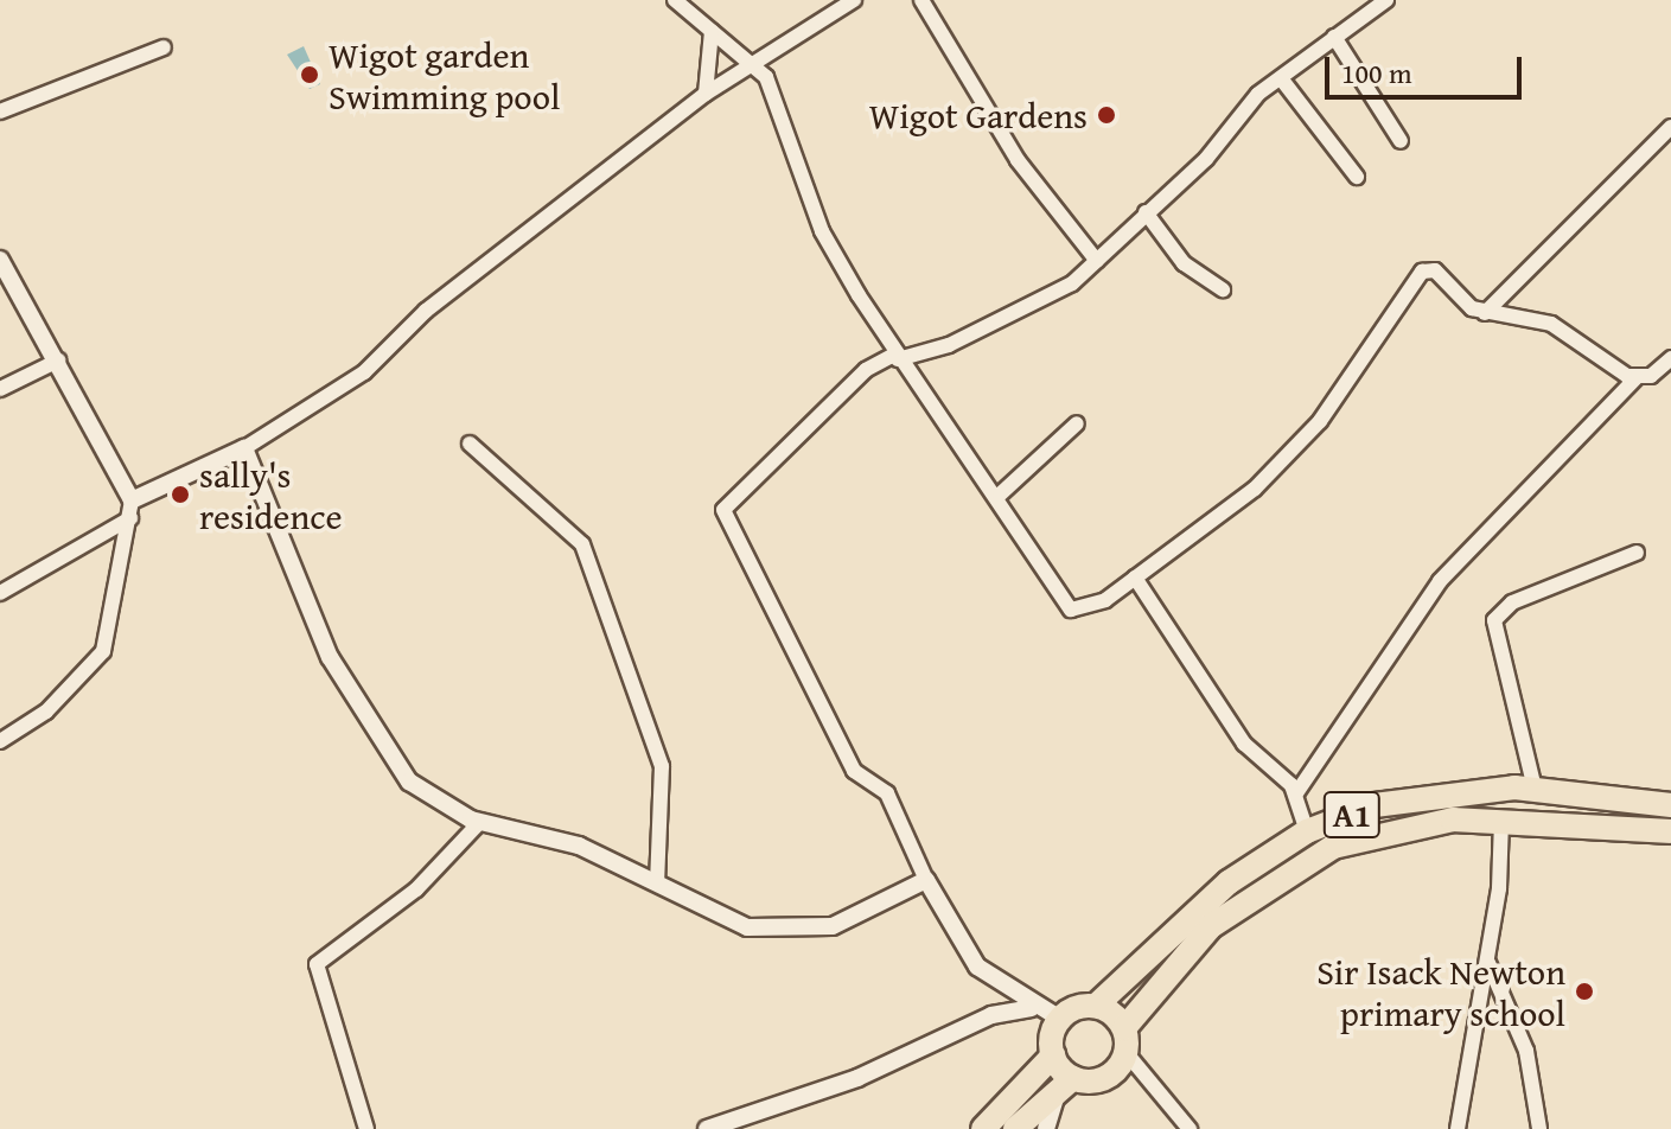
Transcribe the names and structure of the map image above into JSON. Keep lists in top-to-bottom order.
{
  "streets": {
    "highway": ["A1"]
  },
  "places": [
    "Wigot garden Swimming pool",
    "Wigot Gardens",
    "sally's residence",
    "Sir Isack Newton primary school"
  ],
  "scale_bar": "100 m"
}
